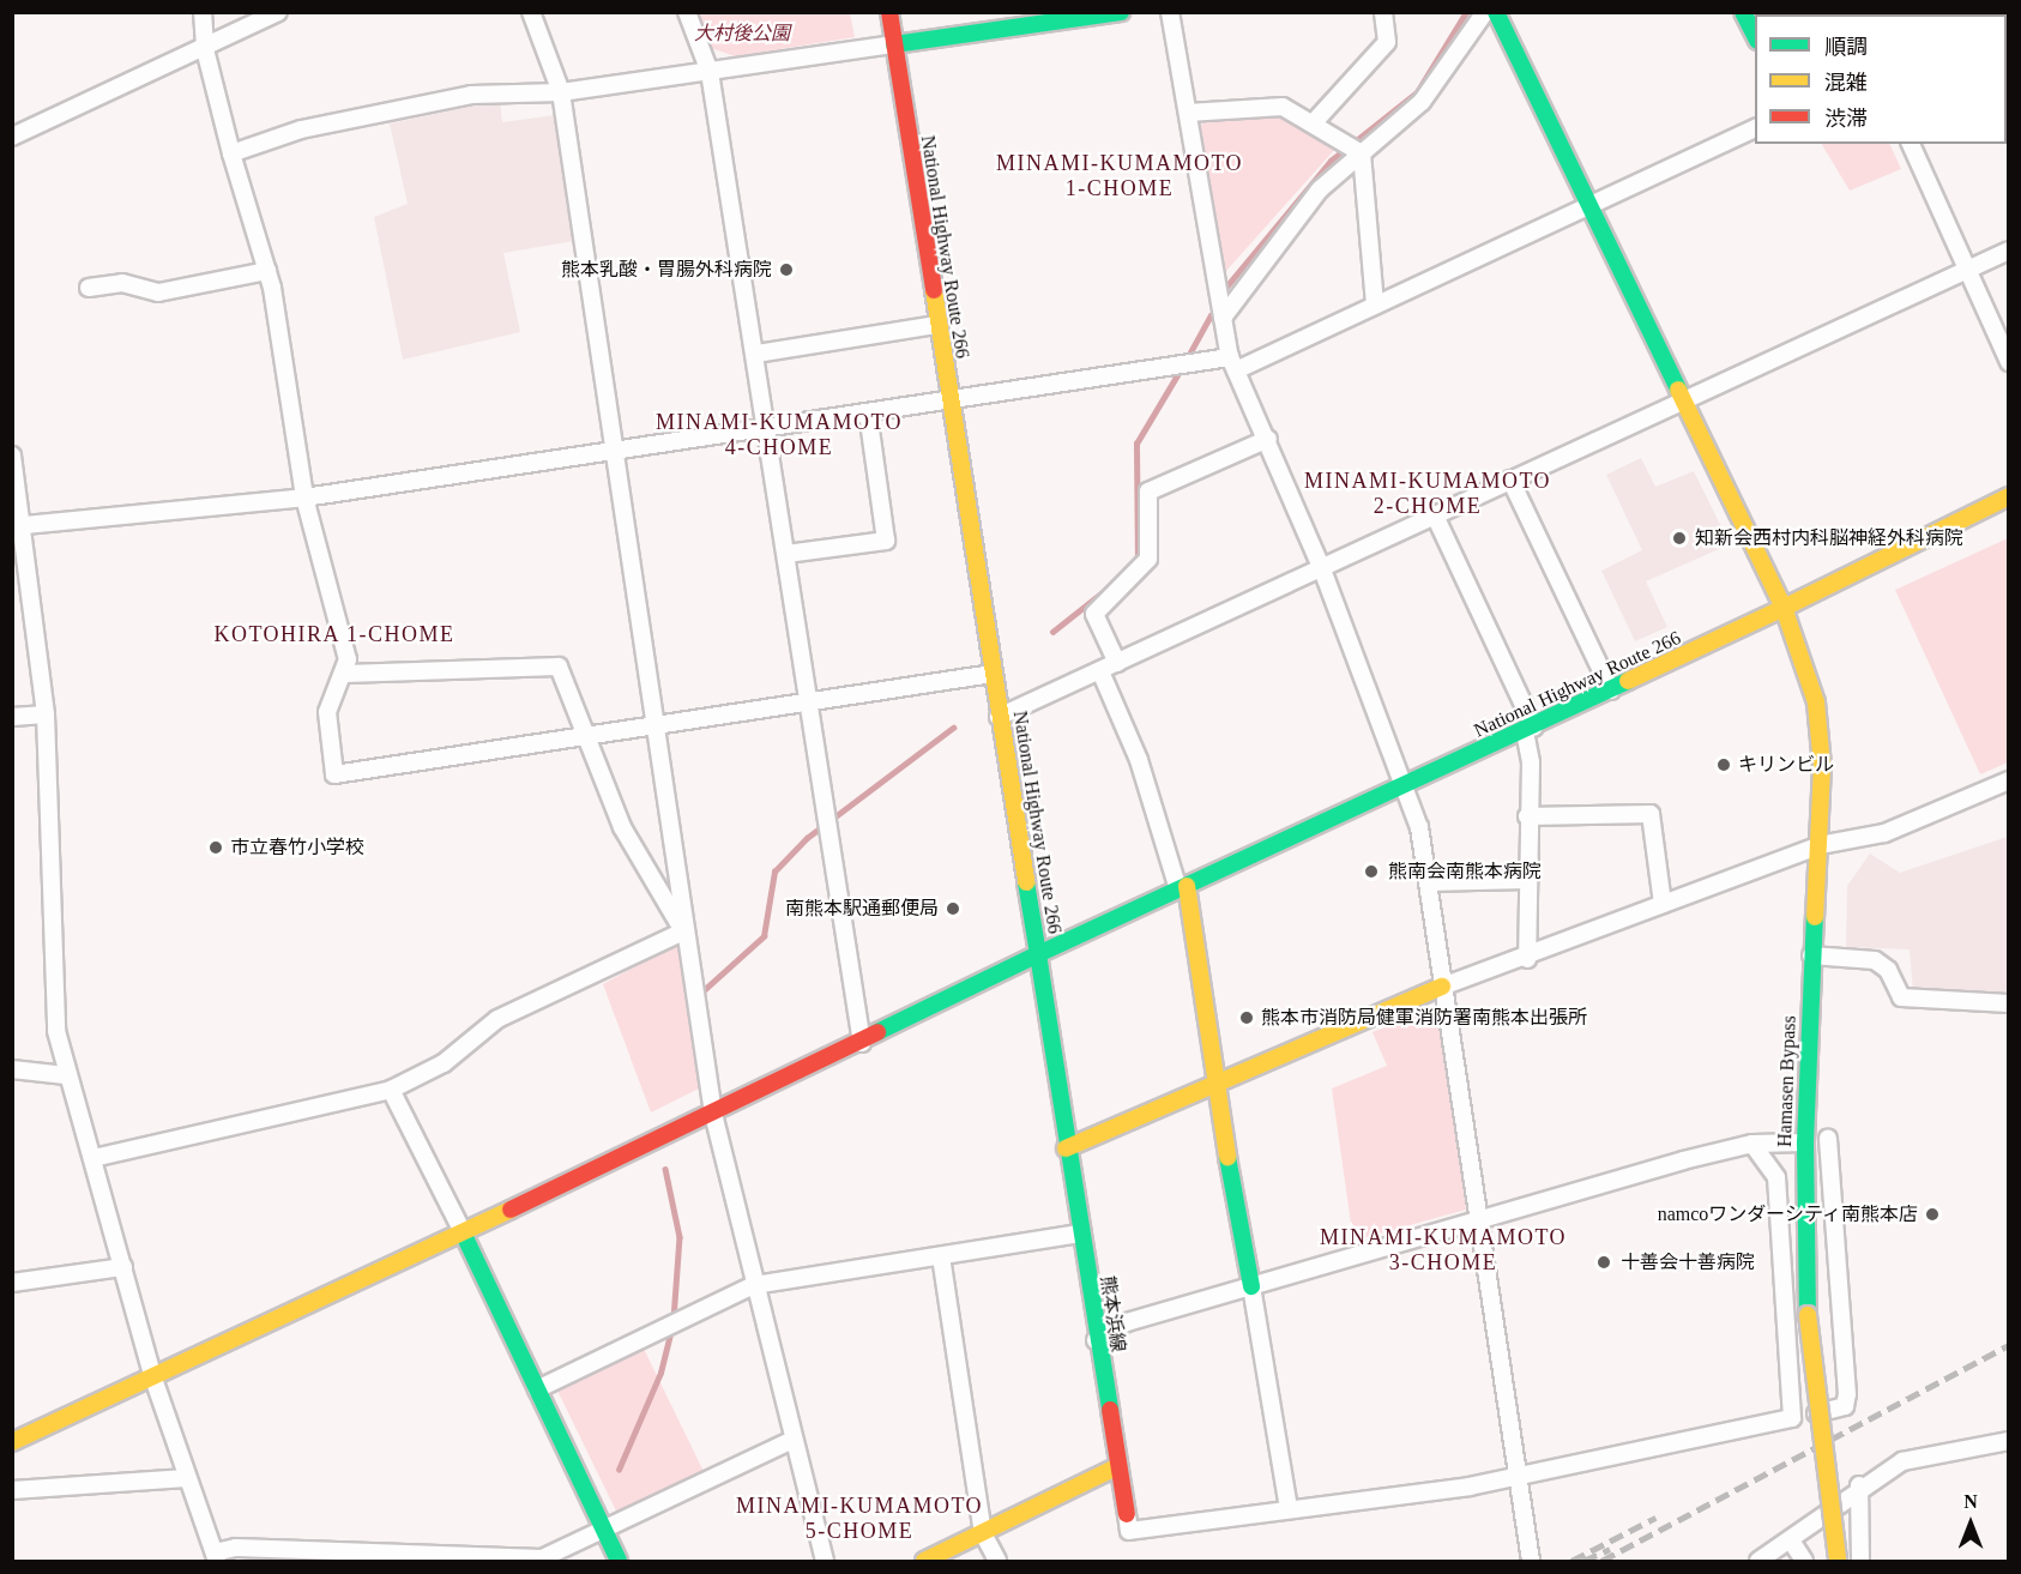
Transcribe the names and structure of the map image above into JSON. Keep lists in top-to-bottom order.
{
  "streets": {
    "main road": ["National Highway Route 266", "Hamasen Bypass", "熊本浜線"]
  },
  "crossings": [
    ["National Highway Route 266", "Hamasen Bypass"],
    ["National Highway Route 266", "熊本浜線"]
  ],
  "districts": [
    "MINAMI-KUMAMOTO 1-CHOME",
    "MINAMI-KUMAMOTO 4-CHOME",
    "MINAMI-KUMAMOTO 2-CHOME",
    "KOTOHIRA 1-CHOME",
    "MINAMI-KUMAMOTO 3-CHOME",
    "MINAMI-KUMAMOTO 5-CHOME"
  ],
  "parks": ["大村後公園"],
  "places": [
    "熊本乳酸・胃腸外科病院",
    "知新会西村内科脳神経外科病院",
    "キリンビル",
    "市立春竹小学校",
    "熊南会南熊本病院",
    "南熊本駅通郵便局",
    "熊本市消防局健軍消防署南熊本出張所",
    "namcoワンダーシティ南熊本店",
    "十善会十善病院"
  ],
  "legend": ["順調", "混雑", "渋滞"],
  "north": "top"
}
